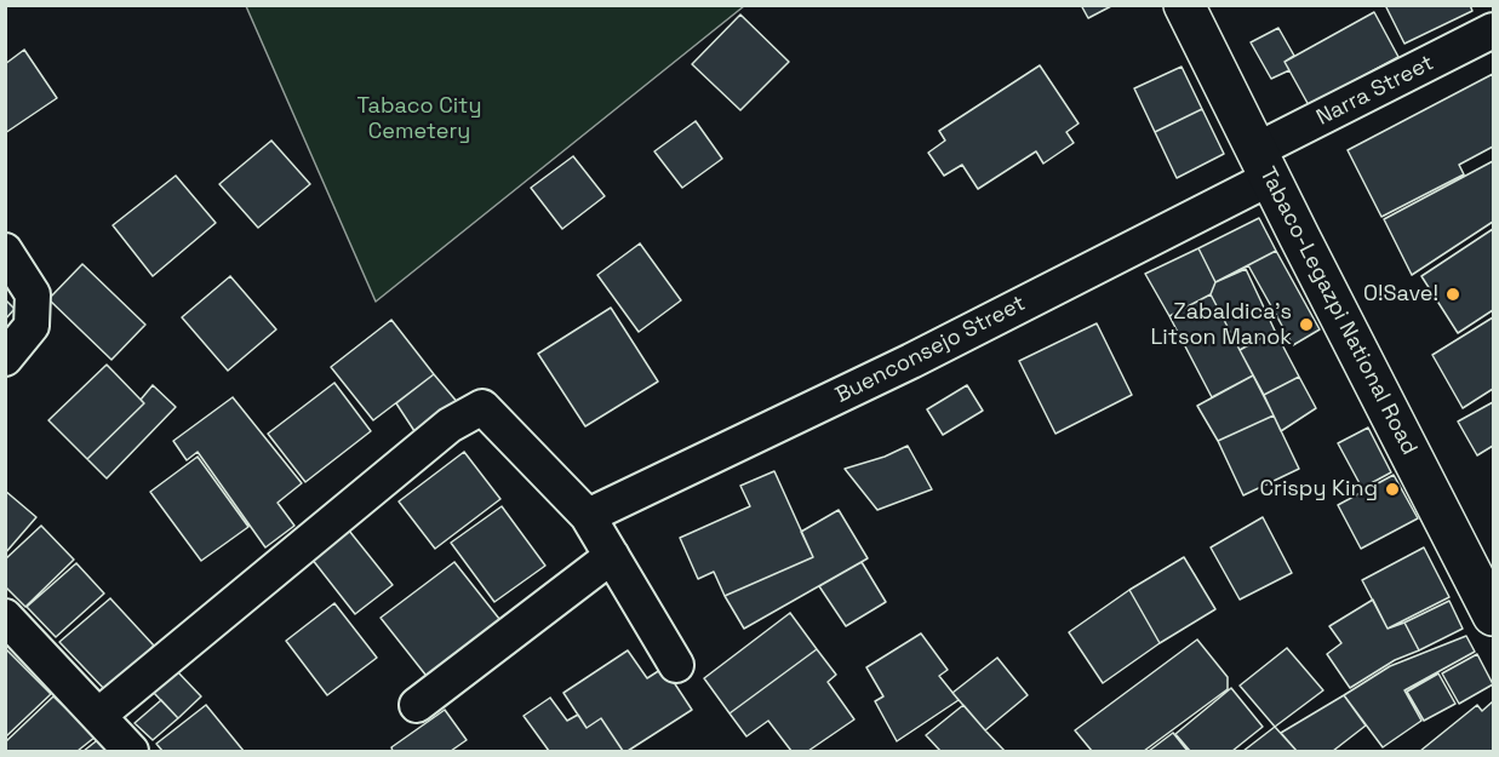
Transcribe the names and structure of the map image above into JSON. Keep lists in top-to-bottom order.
{
  "streets": {
    "main road": ["Tabaco-Legazpi National Road"],
    "street": ["Narra Street", "Buenconsejo Street"]
  },
  "crossings": [
    ["Narra Street", "Tabaco-Legazpi National Road"],
    ["Narra Street", "Buenconsejo Street"],
    ["Tabaco-Legazpi National Road", "Buenconsejo Street"]
  ],
  "parks": ["Tabaco City Cemetery"],
  "places": ["O!Save!", "Zabaldica's Litson Manok", "Crispy King"]
}
